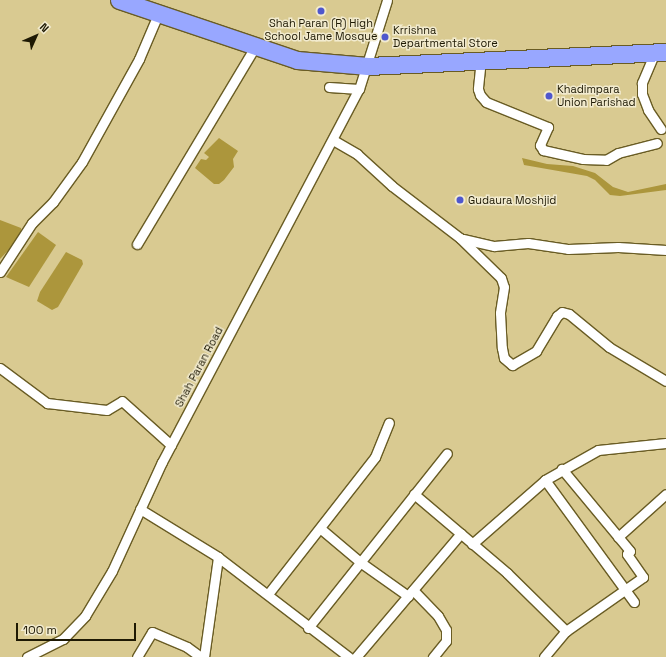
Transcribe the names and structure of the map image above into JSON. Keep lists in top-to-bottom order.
{
  "streets": {
    "street": ["Shah Paran Road"]
  },
  "places": [
    "Shah Paran (R) High School Jame Mosque",
    "Krrishna Departmental Store",
    "Khadimpara Union Parishad",
    "Gudaura Moshjid"
  ],
  "scale_bar": "100 m",
  "north": "top right"
}
